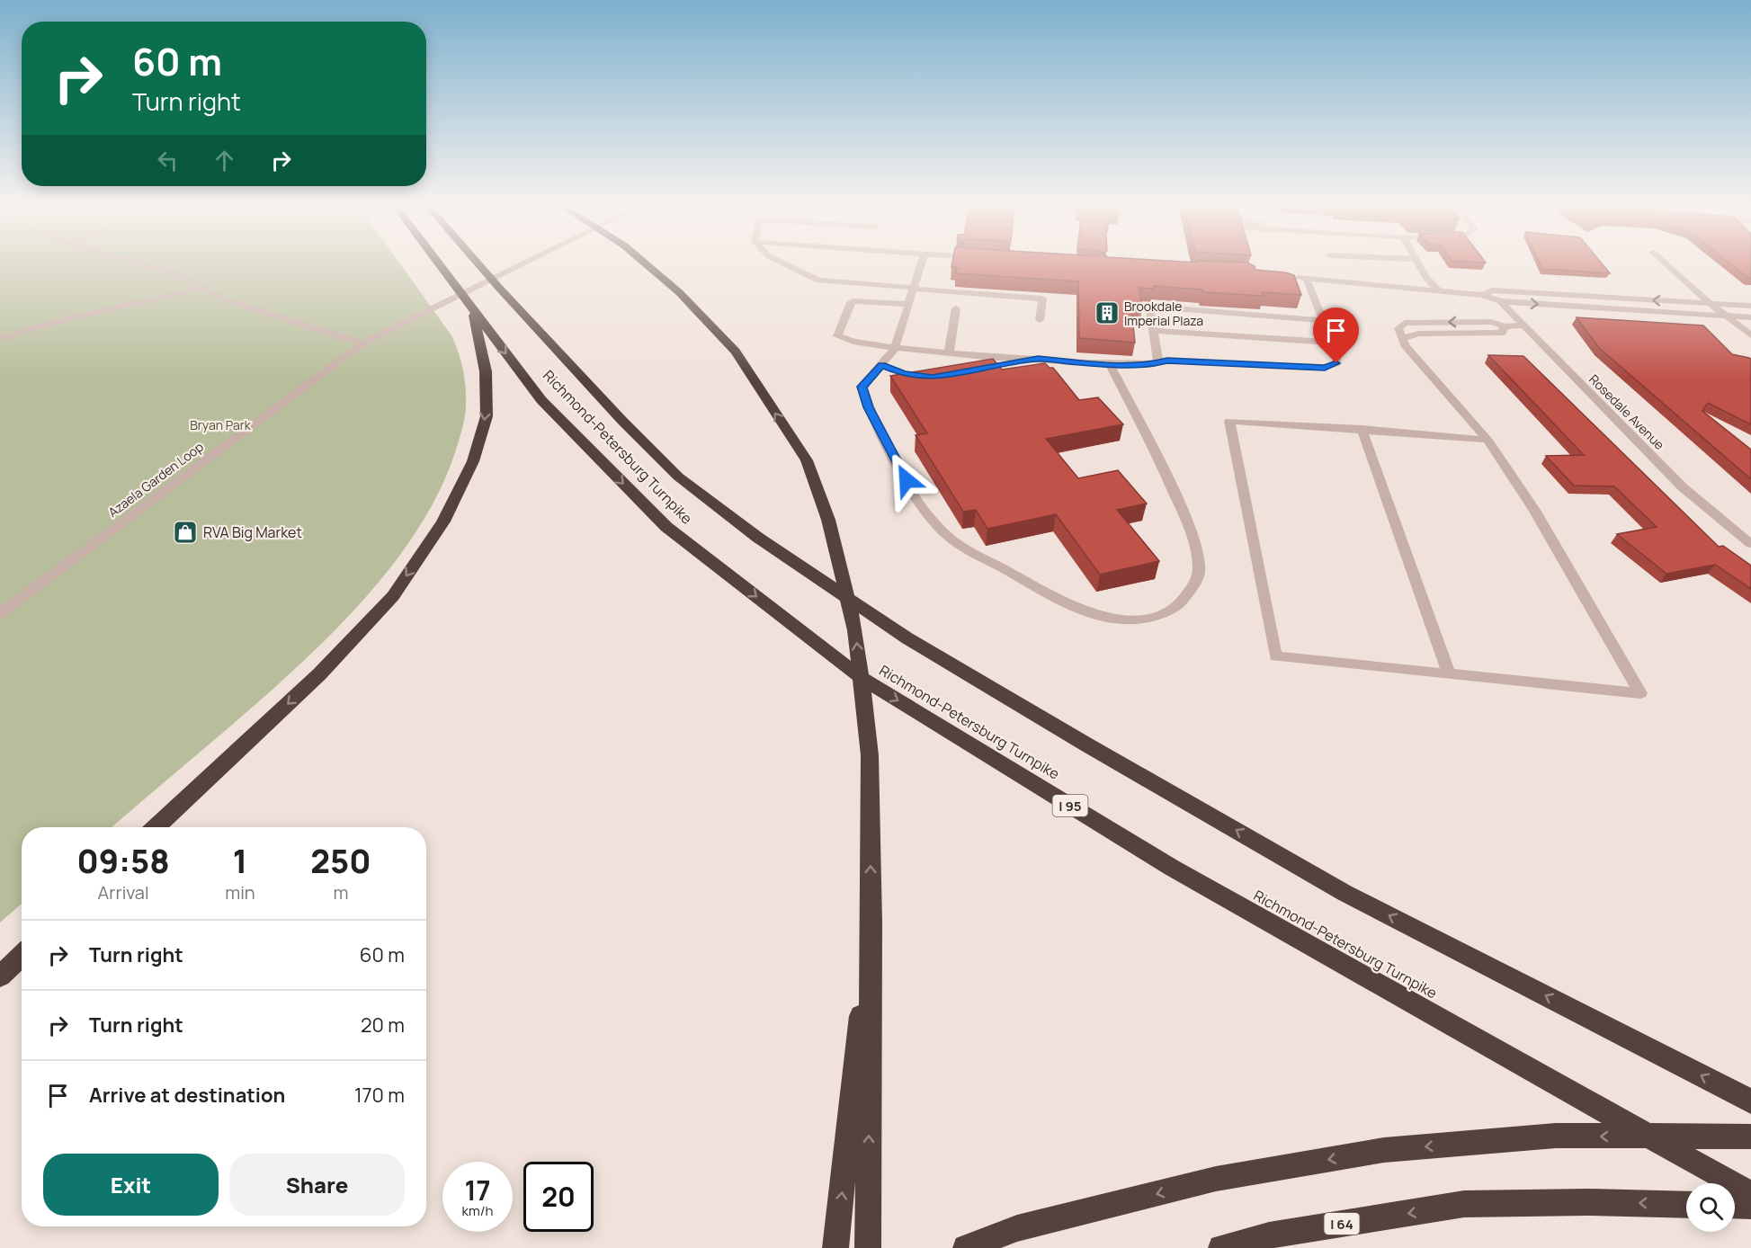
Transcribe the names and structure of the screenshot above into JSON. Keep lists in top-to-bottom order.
{
  "streets": {
    "highway": ["Richmond-Petersburg Turnpike", "I 95", "I 64"],
    "street": ["Rosedale Avenue", "Azaela Garden Loop"]
  },
  "parks": ["Bryan Park"],
  "places": {
    "building": ["Brookdale Imperial Plaza"],
    "shop": ["RVA Big Market"]
  },
  "page": {
    "turn": ["60 m", "Turn right"],
    "eta": [
      "09:58",
      "Arrival",
      "1",
      "min",
      "250",
      "m"
    ],
    "list": [
      {
        "name": "Turn right",
        "value": "60 m"
      },
      {
        "name": "Turn right",
        "value": "20 m"
      },
      {
        "name": "Arrive at destination",
        "value": "170 m"
      }
    ],
    "buttons": ["Exit", "Share"],
    "speed": "17 km/h",
    "limit": "20"
  }
}
